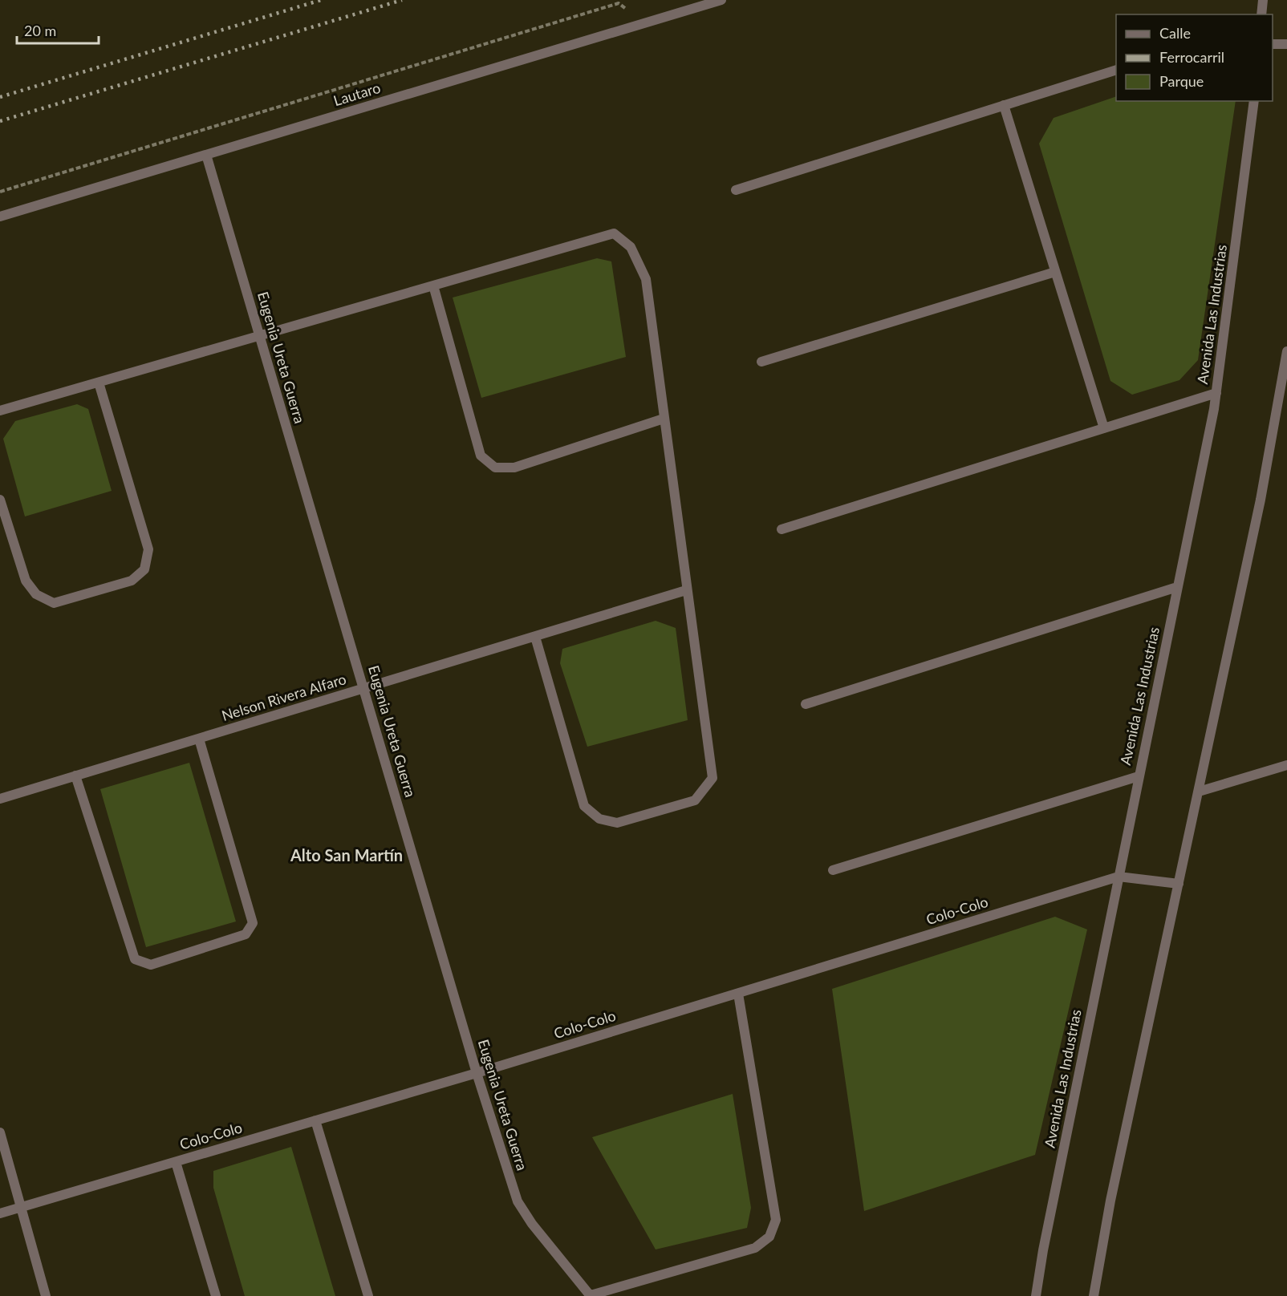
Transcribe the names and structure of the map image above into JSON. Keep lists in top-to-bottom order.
{
  "streets": {
    "street": [
      "Lautaro",
      "Avenida Las Industrias",
      "Eugenia Ureta Guerra",
      "Nelson Rivera Alfaro",
      "Colo-Colo"
    ]
  },
  "crossings": [
    ["Lautaro", "Eugenia Ureta Guerra"],
    ["Avenida Las Industrias", "Colo-Colo"],
    ["Eugenia Ureta Guerra", "Nelson Rivera Alfaro"],
    ["Eugenia Ureta Guerra", "Colo-Colo"]
  ],
  "districts": ["Alto San Martín"],
  "legend": ["Calle", "Ferrocarril", "Parque"],
  "scale_bar": "20 m"
}
